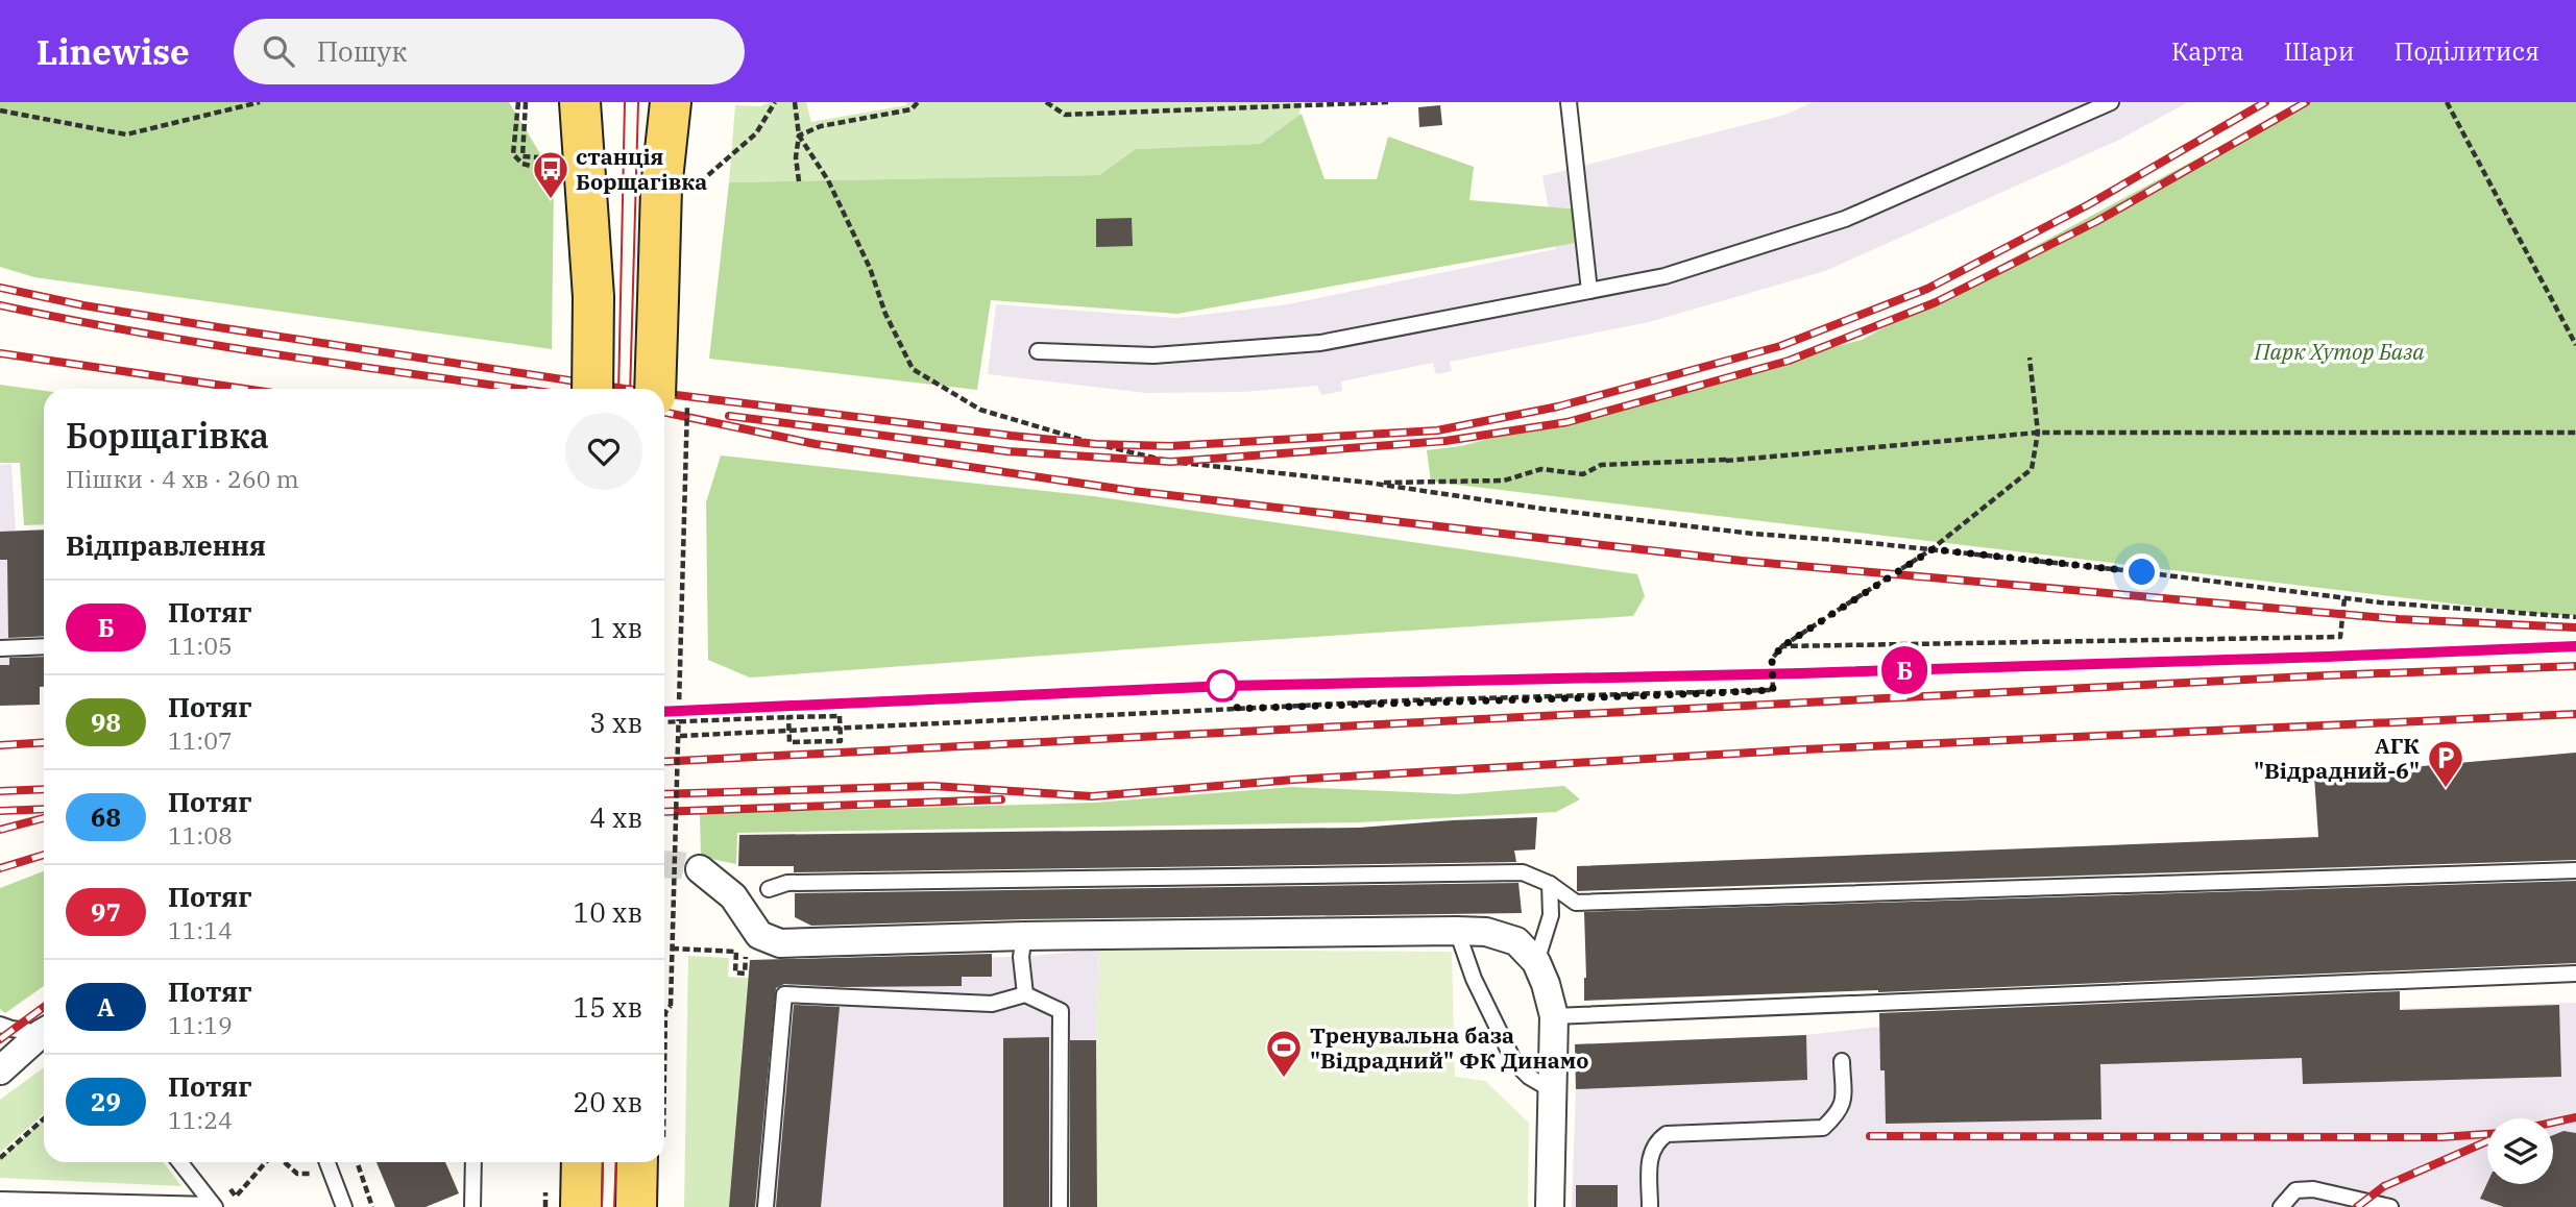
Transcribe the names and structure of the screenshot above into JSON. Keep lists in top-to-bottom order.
{
  "parks": ["Парк Хутор База"],
  "places": {
    "bus stop": ["станція Борщагівка"],
    "parking": ["АГК \"Відрадний-6\""],
    "sports": ["Тренувальна база \"Відрадний\" ФК Динамо"]
  },
  "page": {
    "header": "Linewise",
    "search": "Пошук",
    "nav": ["Карта", "Шари", "Поділитися"],
    "on_map": "Б",
    "heading": [
      ["Борщагівка", "Пішки · 4 хв · 260 m"],
      "Відправлення"
    ],
    "list": [
      {
        "mark": "Б",
        "name": "Потяг",
        "note": "11:05",
        "value": "1 хв"
      },
      {
        "mark": "98",
        "name": "Потяг",
        "note": "11:07",
        "value": "3 хв"
      },
      {
        "mark": "68",
        "name": "Потяг",
        "note": "11:08",
        "value": "4 хв"
      },
      {
        "mark": "97",
        "name": "Потяг",
        "note": "11:14",
        "value": "10 хв"
      },
      {
        "mark": "A",
        "name": "Потяг",
        "note": "11:19",
        "value": "15 хв"
      },
      {
        "mark": "29",
        "name": "Потяг",
        "note": "11:24",
        "value": "20 хв"
      }
    ]
  }
}
